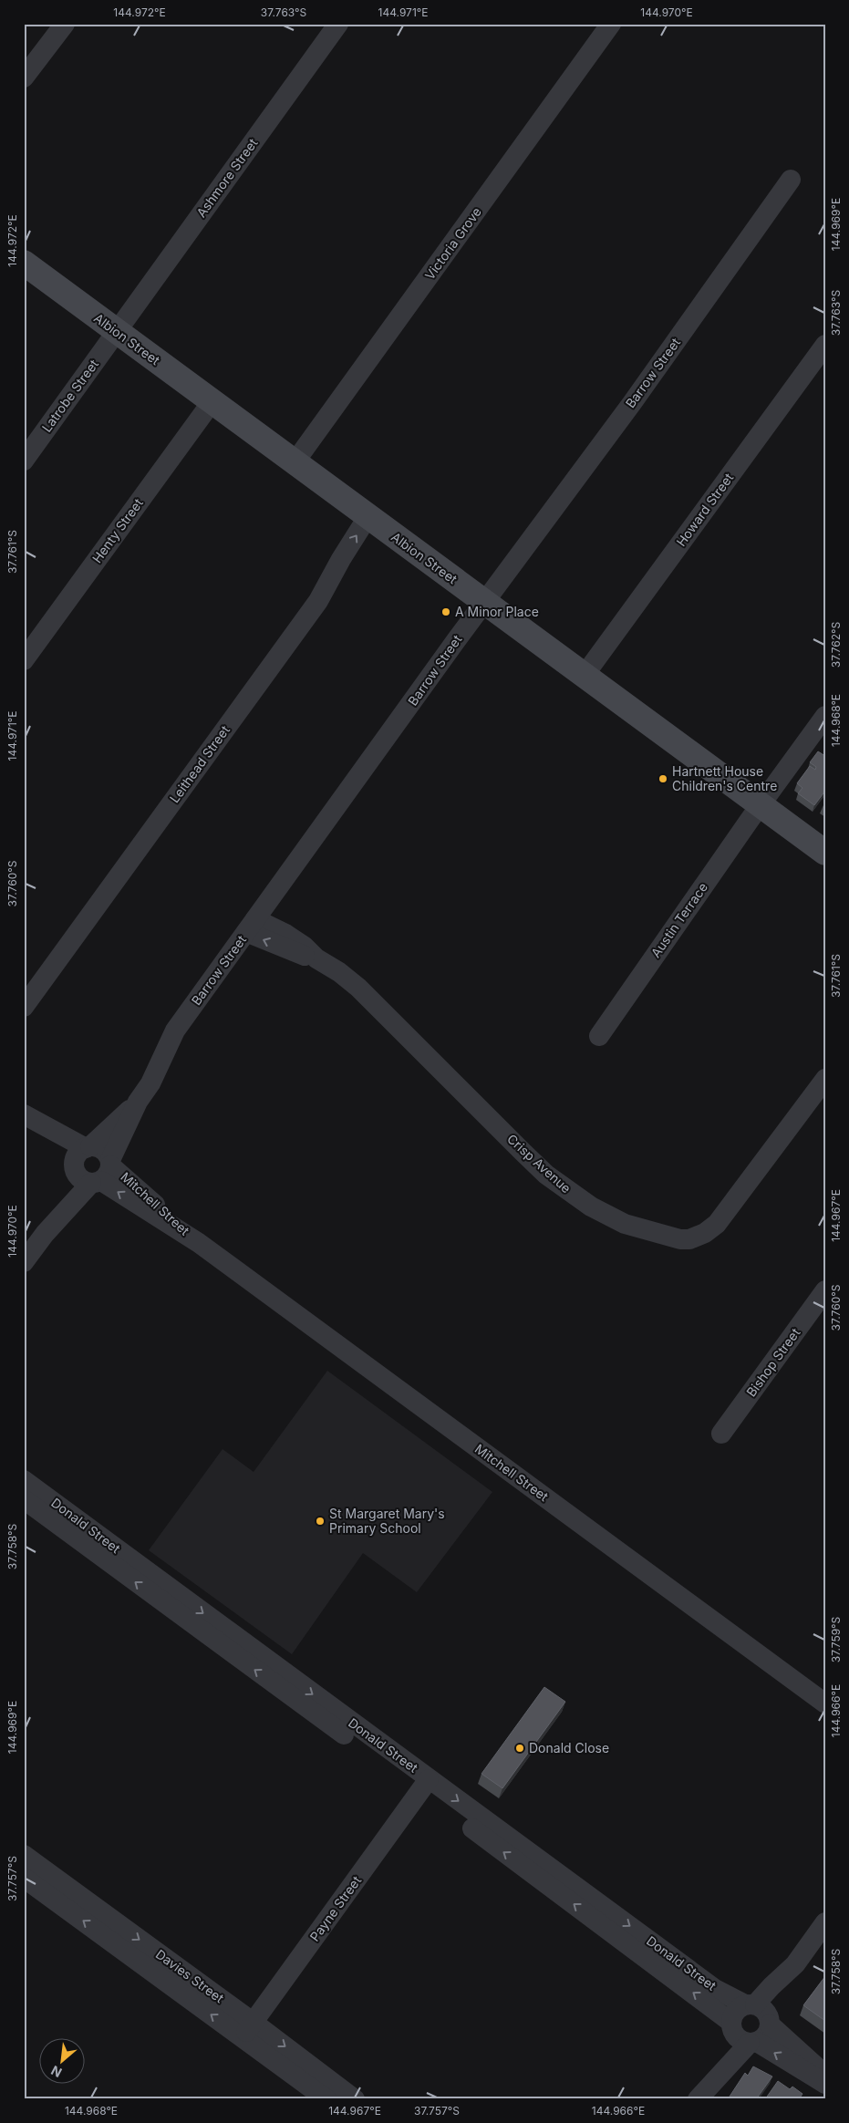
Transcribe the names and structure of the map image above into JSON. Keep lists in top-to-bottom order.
{
  "streets": {
    "street": [
      "Ashmore Street",
      "Victoria Grove",
      "Albion Street",
      "Barrow Street",
      "Latrobe Street",
      "Howard Street",
      "Henty Street",
      "Leithead Street",
      "Austin Terrace",
      "Crisp Avenue",
      "Mitchell Street",
      "Bishop Street",
      "Donald Street",
      "Payne Street",
      "Davies Street"
    ]
  },
  "crossings": [
    ["Ashmore Street", "Albion Street"],
    ["Ashmore Street", "Latrobe Street"],
    ["Victoria Grove", "Albion Street"],
    ["Albion Street", "Barrow Street"],
    ["Albion Street", "Latrobe Street"],
    ["Albion Street", "Howard Street"],
    ["Albion Street", "Henty Street"],
    ["Albion Street", "Leithead Street"],
    ["Albion Street", "Austin Terrace"],
    ["Barrow Street", "Crisp Avenue"],
    ["Barrow Street", "Mitchell Street"],
    ["Donald Street", "Payne Street"],
    ["Payne Street", "Davies Street"]
  ],
  "one_way": ["Leithead Street"],
  "places": [
    "A Minor Place",
    "Hartnett House Children's Centre",
    "St Margaret Mary's Primary School",
    "Donald Close"
  ],
  "north": "bottom left",
  "coordinates": [
    "144.972°E",
    "37.763°S",
    "144.971°E",
    "144.970°E",
    "144.969°E",
    "37.761°S",
    "37.762°S",
    "144.968°E",
    "37.760°S",
    "144.967°E",
    "37.758°S",
    "37.759°S",
    "144.966°E",
    "37.757°S"
  ]
}
